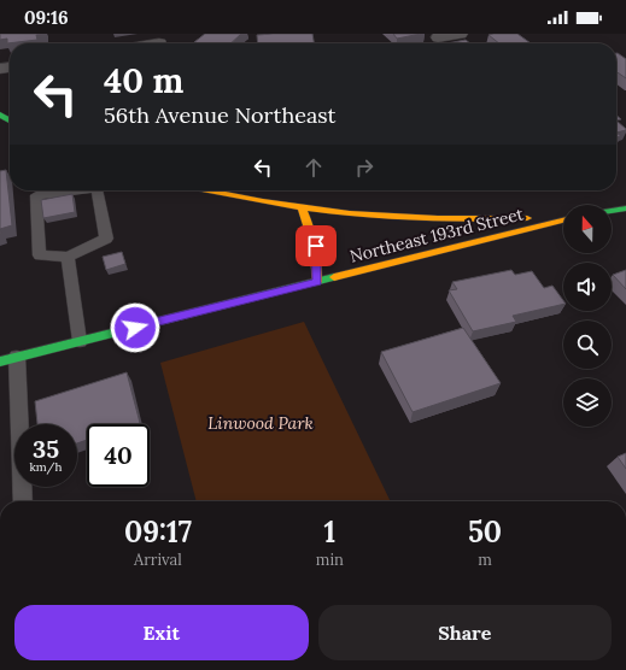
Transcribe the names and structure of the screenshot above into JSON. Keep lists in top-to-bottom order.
{
  "streets": {
    "street": ["Northeast 193rd Street"]
  },
  "parks": ["Linwood Park"],
  "north": "top",
  "page": {
    "status": "09:16",
    "turn": ["40 m", "56th Avenue Northeast"],
    "speed": "35 km/h",
    "limit": "40",
    "eta": [
      "09:17",
      "Arrival",
      "1",
      "min",
      "50",
      "m"
    ],
    "buttons": ["Exit", "Share"]
  }
}
